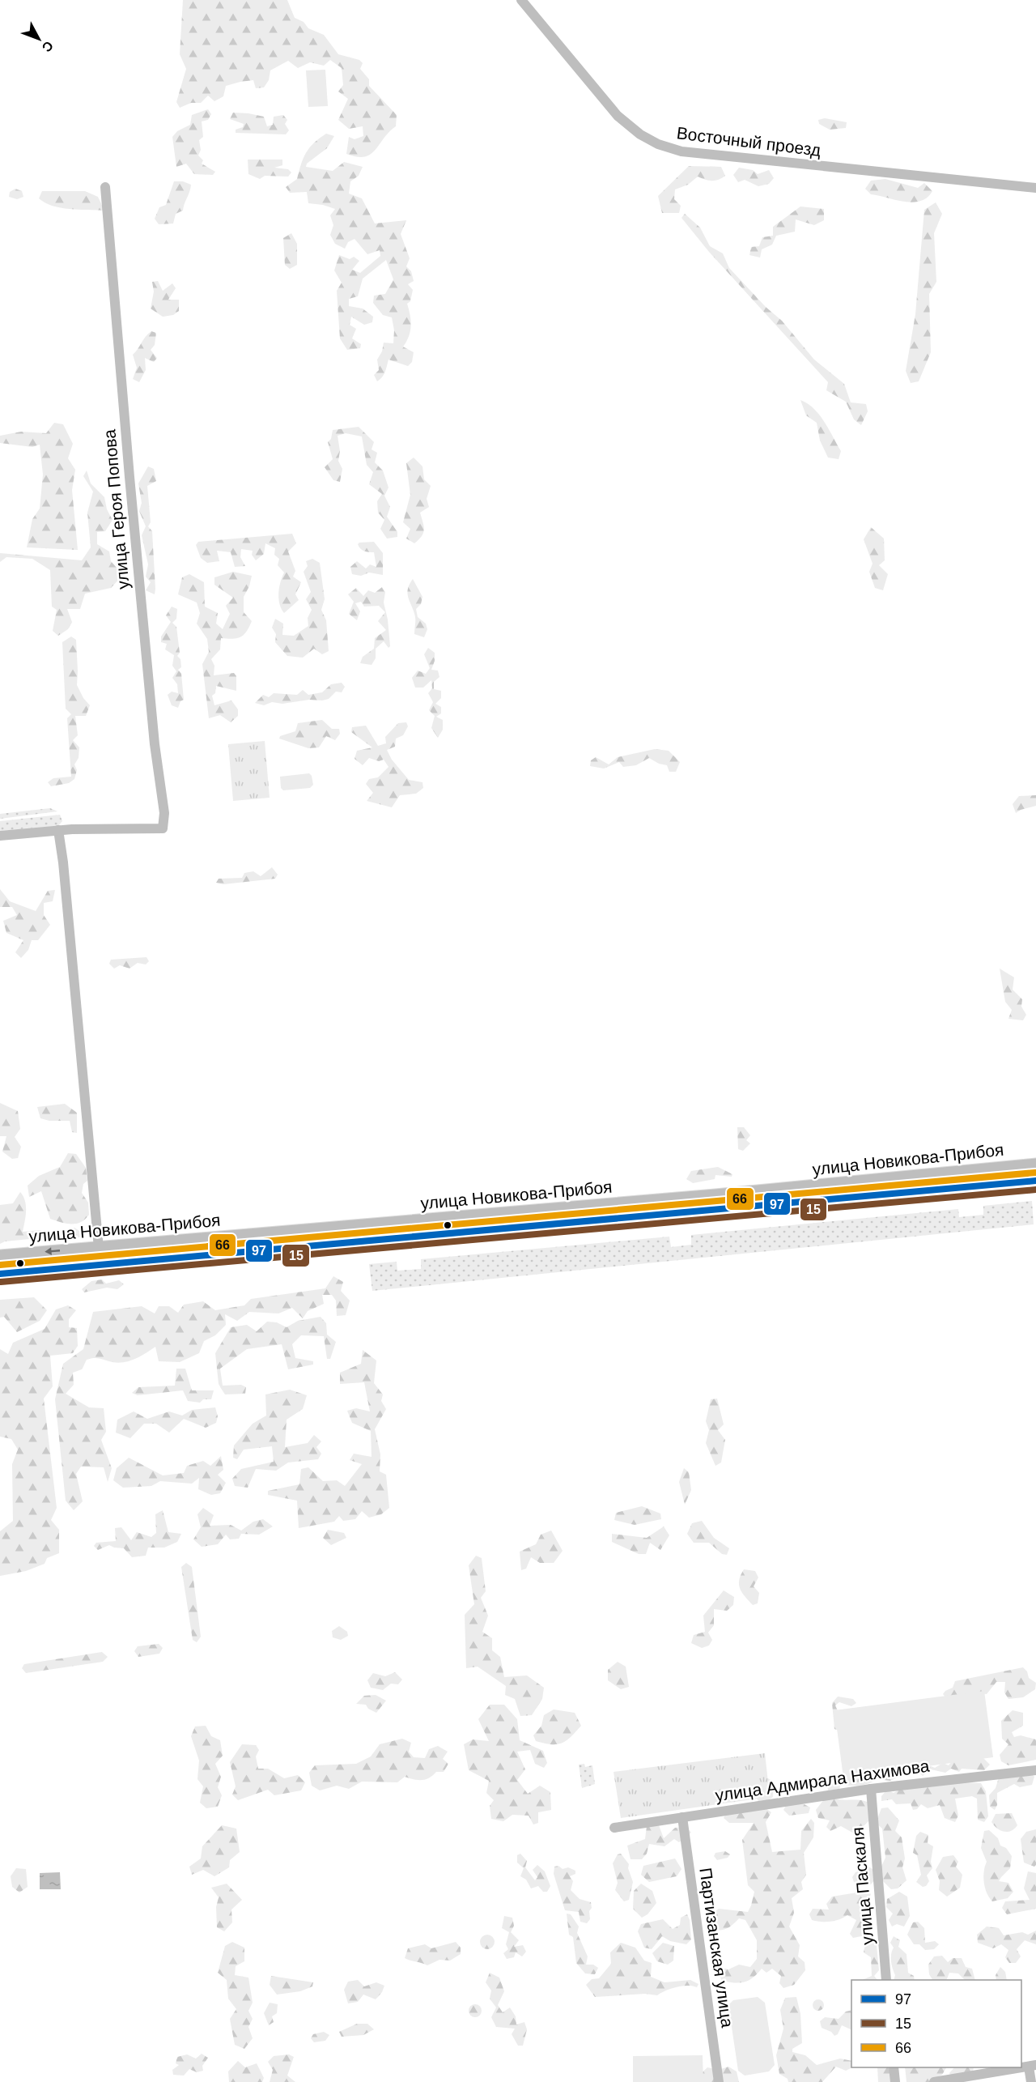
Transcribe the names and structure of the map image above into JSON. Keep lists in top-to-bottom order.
{
  "streets": {
    "main road": ["улица Новикова-Прибоя"],
    "street": [
      "Восточный проезд",
      "улица Героя Попова",
      "улица Адмирала Нахимова",
      "улица Паскаля",
      "Партизанская улица"
    ]
  },
  "crossings": [
    ["улица Адмирала Нахимова", "улица Паскаля"],
    ["улица Адмирала Нахимова", "Партизанская улица"]
  ],
  "lines": ["transit line 66", "transit line 97", "transit line 15"],
  "legend": ["97", "15", "66"],
  "north": "bottom right"
}
